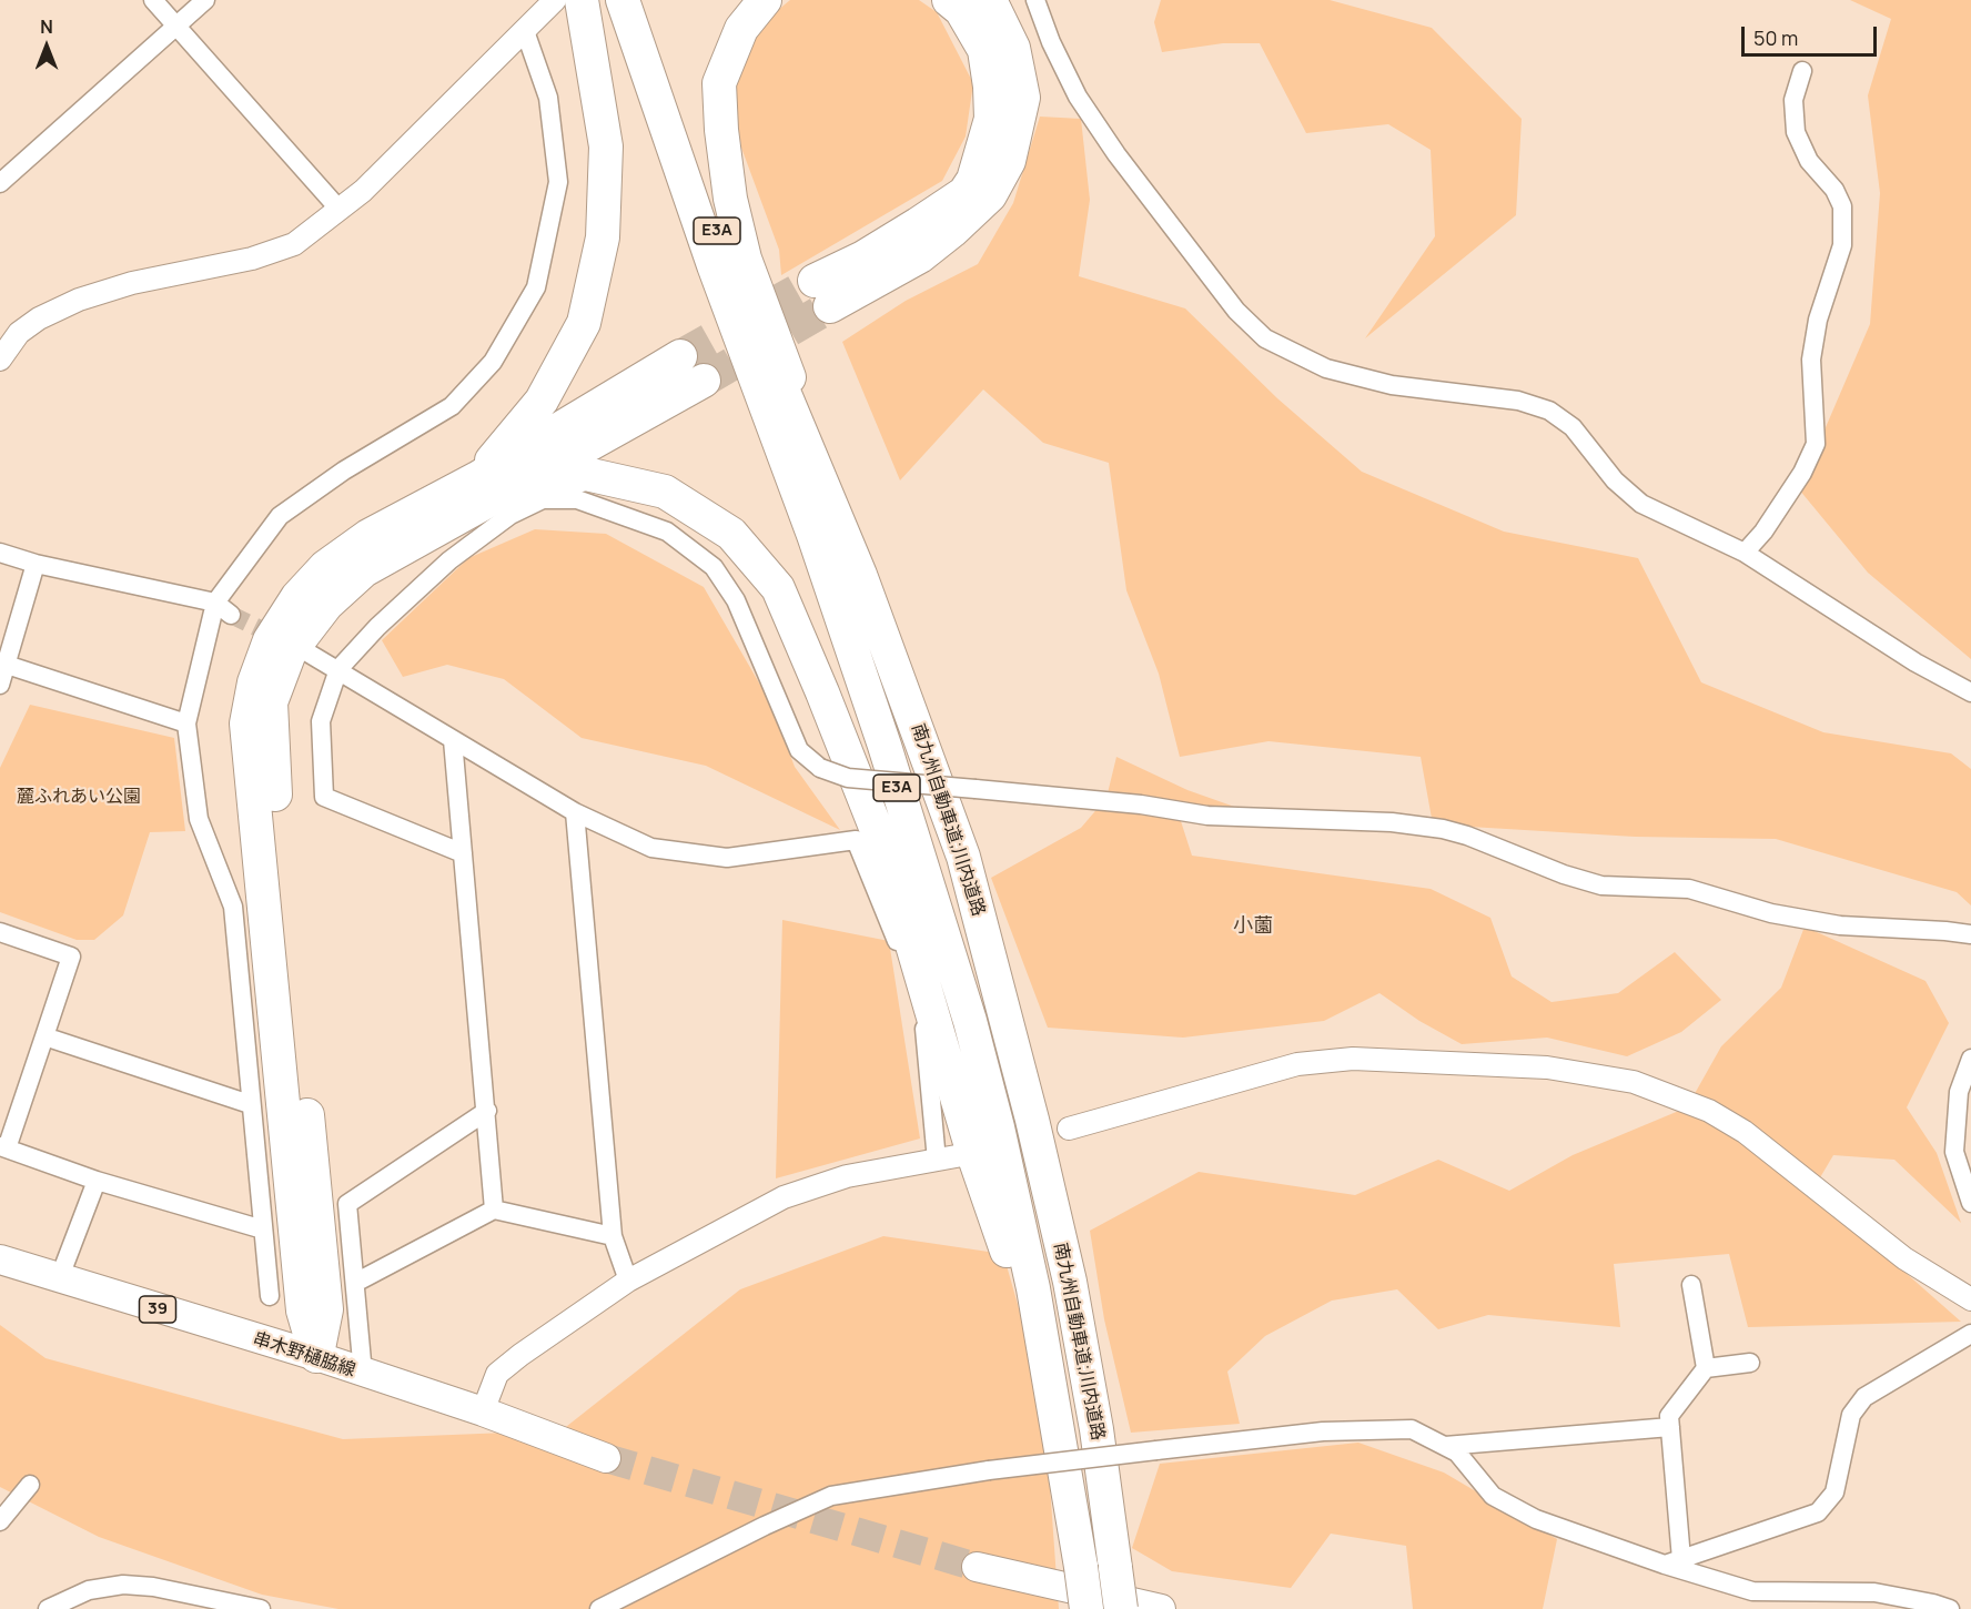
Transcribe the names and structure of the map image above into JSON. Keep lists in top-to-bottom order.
{
  "streets": {
    "highway": ["E3A", "南九州自動車道;川内道路"],
    "main road": ["39", "串木野樋脇線"]
  },
  "districts": ["小薗"],
  "parks": ["麓ふれあい公園"],
  "scale_bar": "50 m",
  "north": "top"
}
